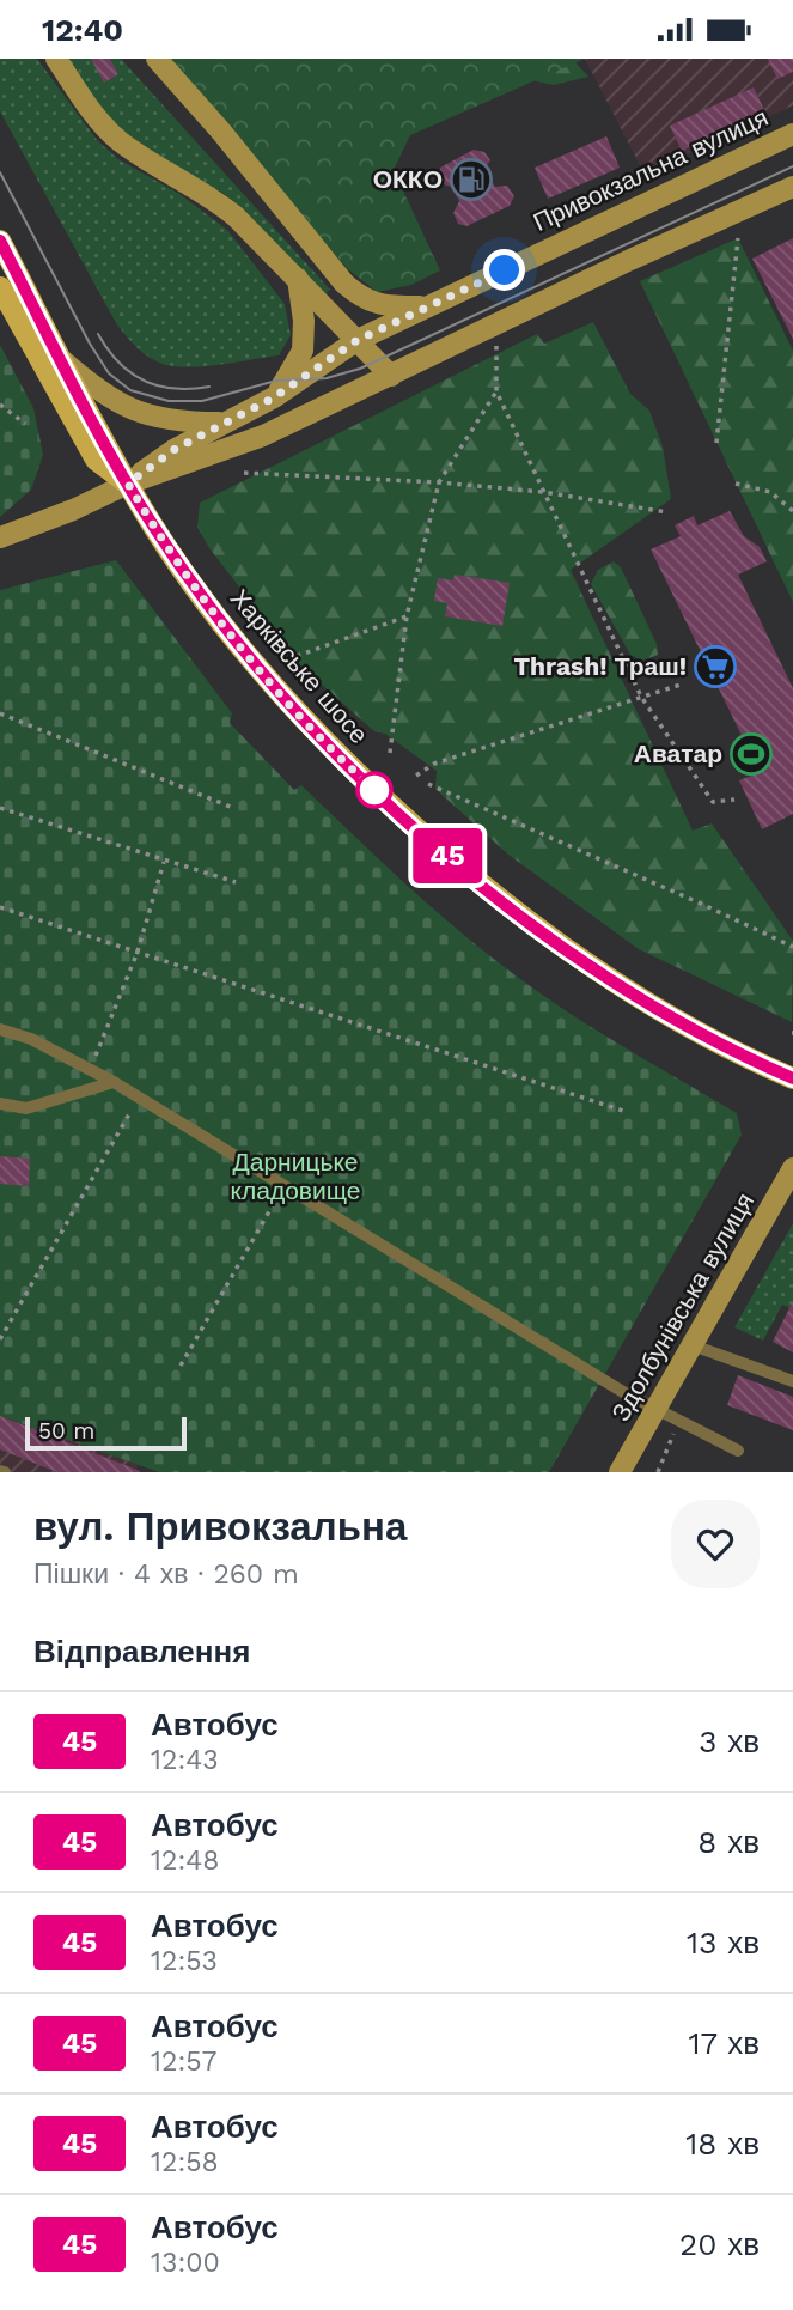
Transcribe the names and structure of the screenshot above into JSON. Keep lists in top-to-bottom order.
{
  "streets": {
    "main road": ["Привокзальна вулиця", "Харківське шосе", "Здолбунівська вулиця"]
  },
  "crossings": [
    ["Привокзальна вулиця", "Харківське шосе"]
  ],
  "parks": ["Дарницьке кладовище"],
  "places": {
    "fuel station": ["ОККО"],
    "supermarket": ["Thrash! Траш!"],
    "sports": ["Аватар"]
  },
  "lines": ["bus line 45"],
  "scale_bar": "50 m",
  "page": {
    "status": "12:40",
    "on_map": "45",
    "scale": "50 m",
    "heading": [
      ["вул. Привокзальна", "Пішки · 4 хв · 260 m"],
      "Відправлення"
    ],
    "list": [
      {
        "mark": "45",
        "name": "Автобус",
        "note": "12:43",
        "value": "3 хв"
      },
      {
        "mark": "45",
        "name": "Автобус",
        "note": "12:48",
        "value": "8 хв"
      },
      {
        "mark": "45",
        "name": "Автобус",
        "note": "12:53",
        "value": "13 хв"
      },
      {
        "mark": "45",
        "name": "Автобус",
        "note": "12:57",
        "value": "17 хв"
      },
      {
        "mark": "45",
        "name": "Автобус",
        "note": "12:58",
        "value": "18 хв"
      },
      {
        "mark": "45",
        "name": "Автобус",
        "note": "13:00",
        "value": "20 хв"
      }
    ]
  }
}
